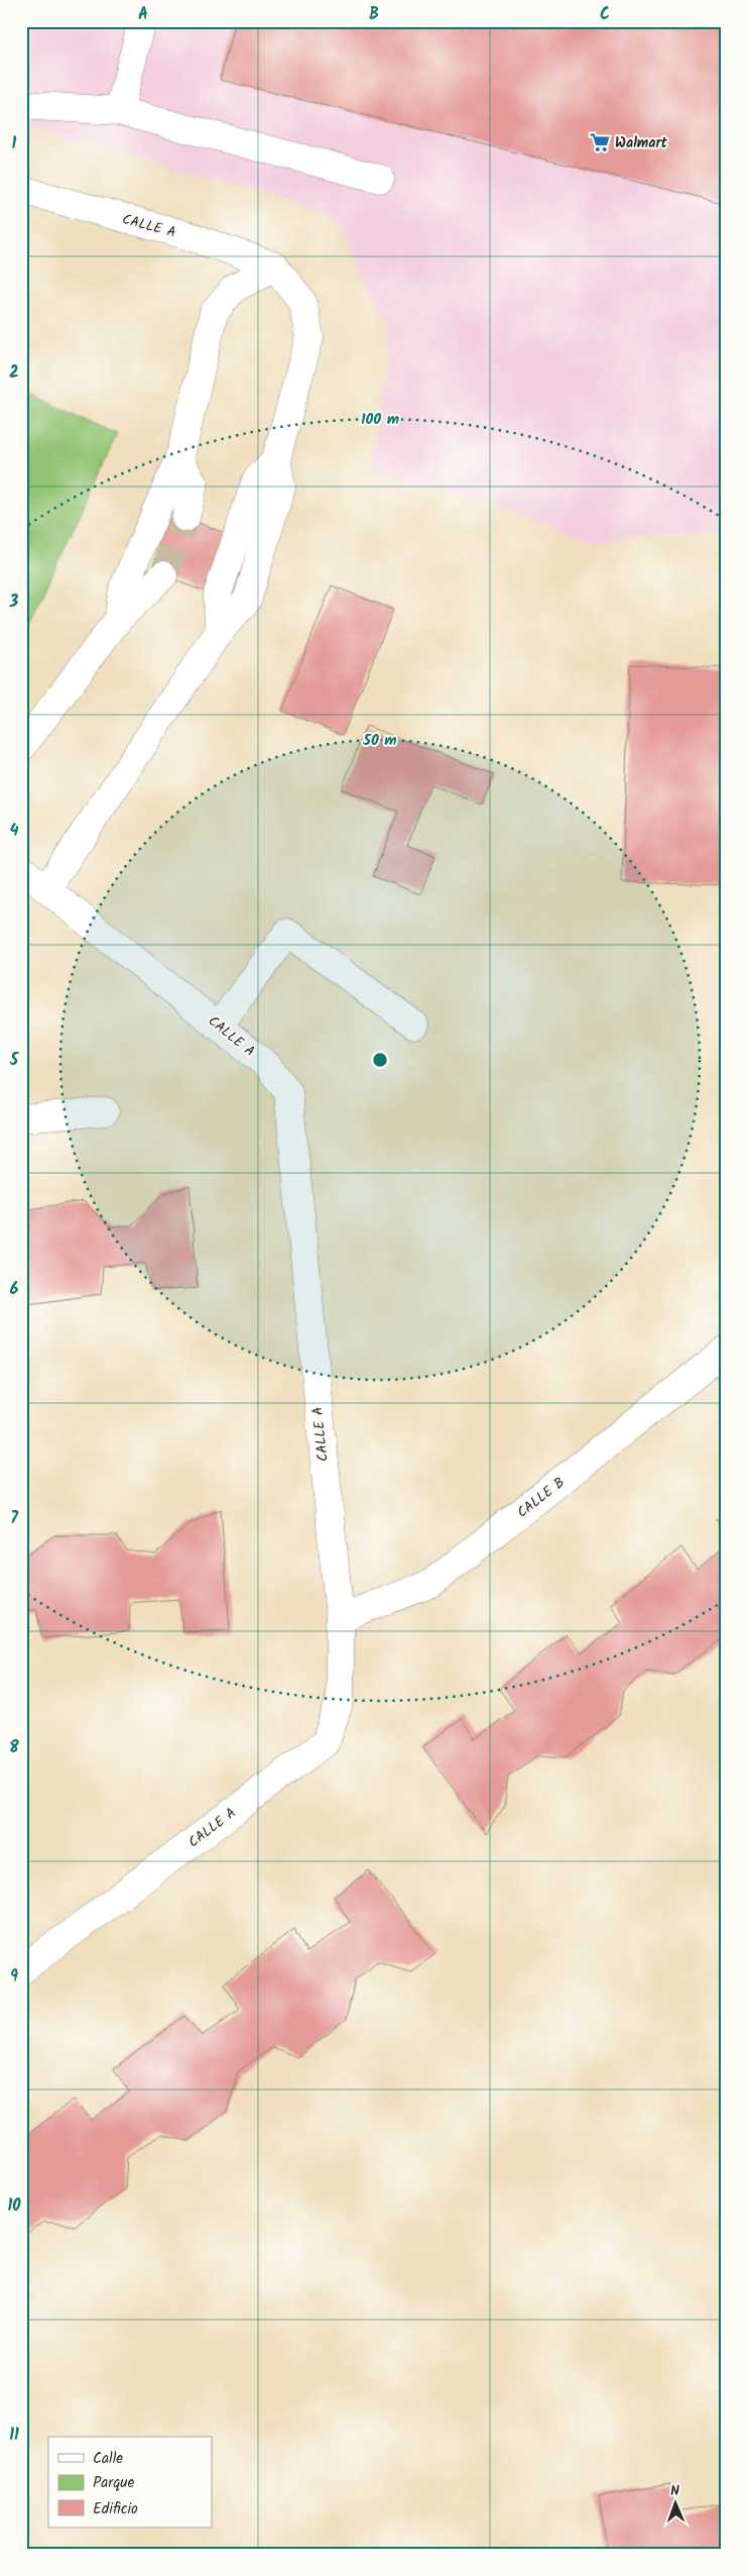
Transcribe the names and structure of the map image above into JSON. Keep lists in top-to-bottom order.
{
  "streets": {
    "street": ["CALLE A", "CALLE B"]
  },
  "crossings": [
    ["CALLE A", "CALLE B"]
  ],
  "places": {
    "supermarket": ["Walmart"]
  },
  "legend": ["Calle", "Parque", "Edificio"],
  "north": "top",
  "grid": {
    "columns": ["A", "B", "C"],
    "rows": [
      "1",
      "2",
      "3",
      "4",
      "5",
      "6",
      "7",
      "8",
      "9",
      "10",
      "11"
    ]
  },
  "rings": ["100 m", "50 m"]
}
